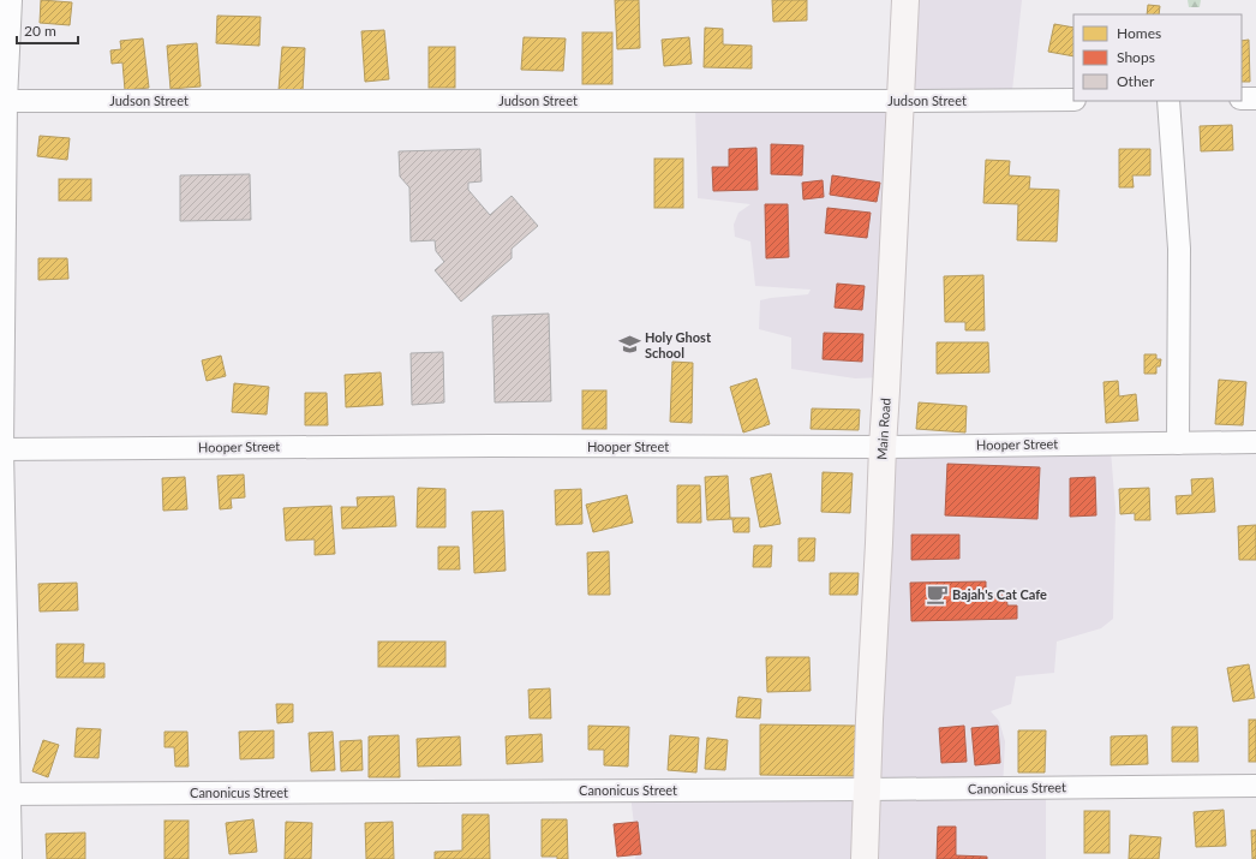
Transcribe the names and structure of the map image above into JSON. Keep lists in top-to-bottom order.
{
  "streets": {
    "main road": ["Main Road"],
    "street": ["Judson Street", "Hooper Street", "Canonicus Street"]
  },
  "crossings": [
    ["Judson Street", "Main Road"],
    ["Main Road", "Hooper Street"],
    ["Main Road", "Canonicus Street"]
  ],
  "places": {
    "school or university": ["Holy Ghost School"],
    "cafe": ["Bajah's Cat Cafe"]
  },
  "legend": ["Homes", "Shops", "Other"],
  "scale_bar": "20 m"
}
